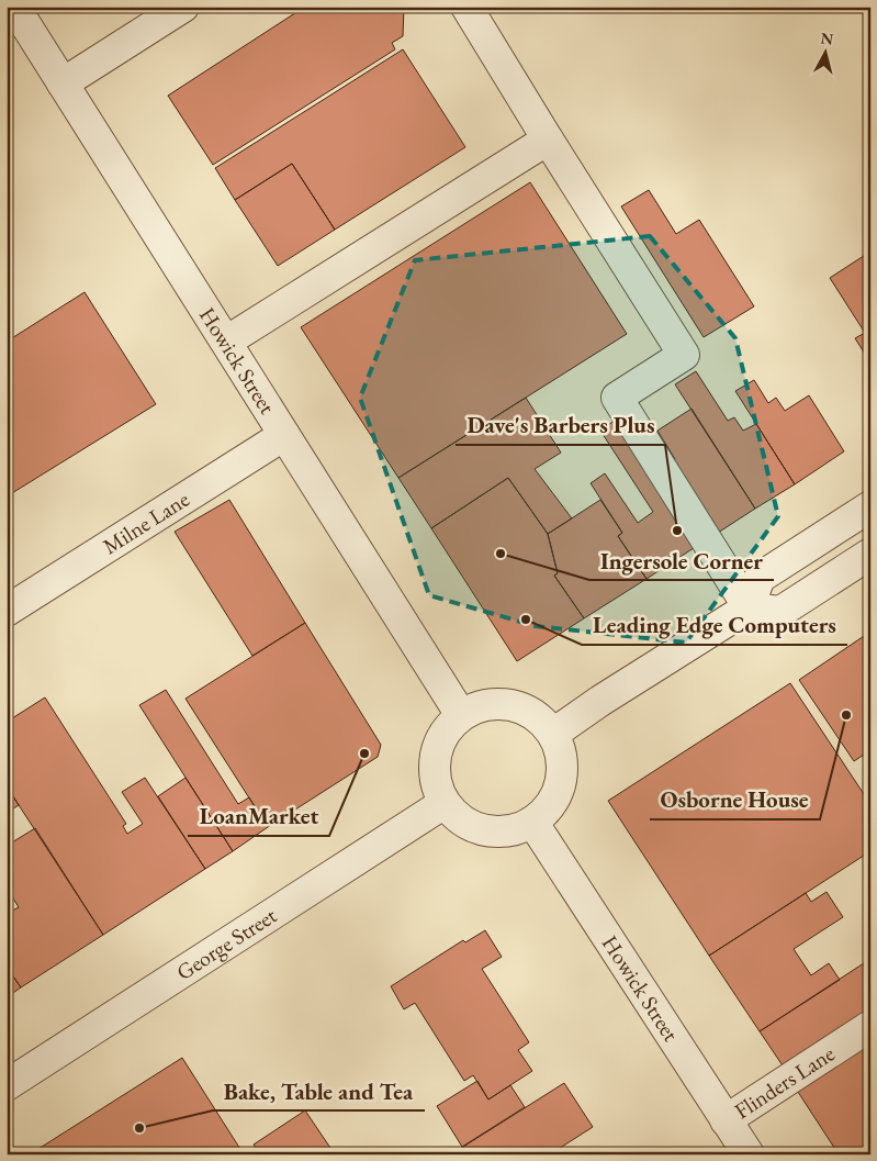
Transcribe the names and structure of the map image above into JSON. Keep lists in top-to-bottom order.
{
  "streets": {
    "street": [
      "Howick Street",
      "Milne Lane",
      "George Street",
      "Flinders Lane"
    ]
  },
  "crossings": [
    ["Howick Street", "Milne Lane"],
    ["Howick Street", "George Street"],
    ["Howick Street", "Flinders Lane"]
  ],
  "places": [
    "Dave's Barbers Plus",
    "Ingersole Corner",
    "Leading Edge Computers",
    "Osborne House",
    "LoanMarket",
    "Bake, Table and Tea"
  ],
  "north": "top"
}
